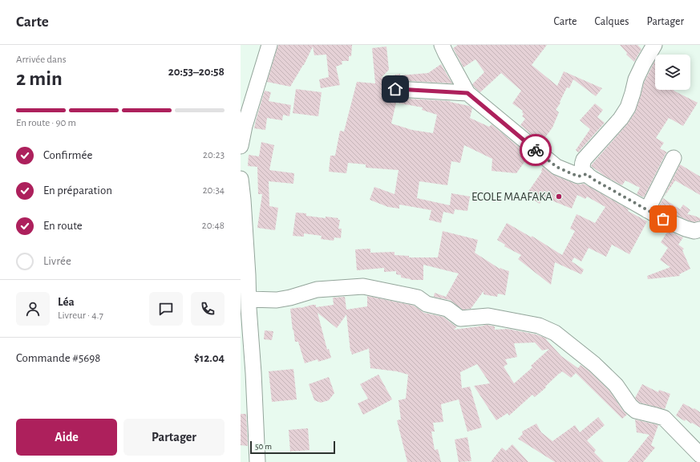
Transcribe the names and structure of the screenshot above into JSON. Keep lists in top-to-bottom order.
{
  "places": ["ECOLE MAAFAKA"],
  "scale_bar": "50 m",
  "page": {
    "header": "Carte",
    "nav": ["Carte", "Calques", "Partager"],
    "heading": ["2 min", "Arrivée dans", "20:53–20:58"],
    "panel": [
      "Léa",
      "Livreur · 4.7",
      "Commande #5698",
      "$12.04"
    ],
    "bar": "En route · 90 m",
    "list": [
      ["Confirmée", "20:23"],
      ["En préparation", "20:34"],
      ["En route", "20:48"],
      "Livrée"
    ],
    "buttons": ["Aide", "Partager"],
    "scale": "50 m"
  }
}
